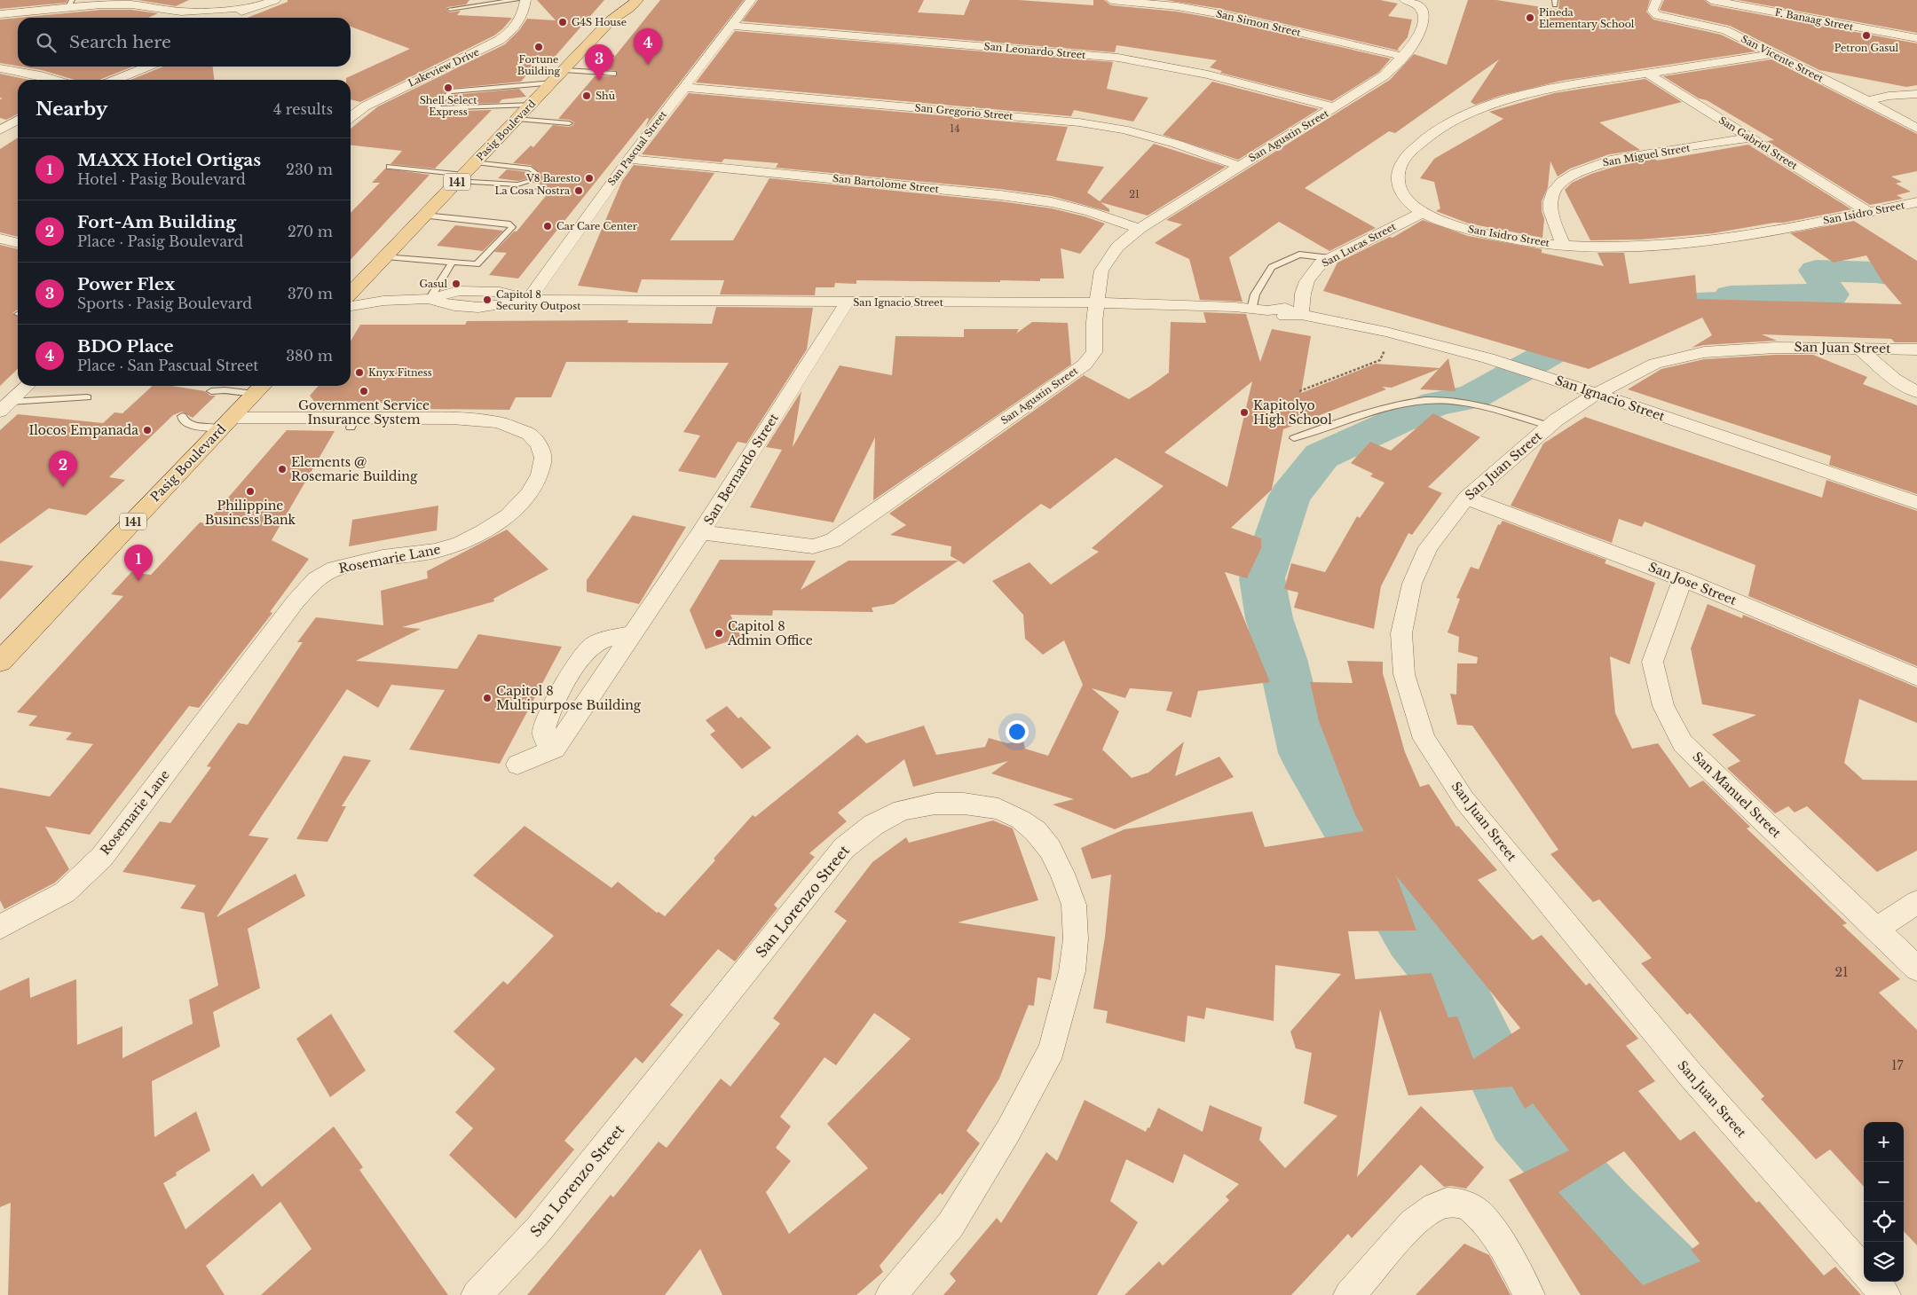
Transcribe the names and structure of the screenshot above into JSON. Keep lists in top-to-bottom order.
{
  "streets": {
    "main road": ["Pasig Boulevard", "141"],
    "street": [
      "F. Banaag Street",
      "San Simon Street",
      "San Leonardo Street",
      "San Vicente Street",
      "Lakeview Drive",
      "San Gregorio Street",
      "San Agustin Street",
      "San Gabriel Street",
      "San Pascual Street",
      "San Miguel Street",
      "San Bartolome Street",
      "San Isidro Street",
      "San Lucas Street",
      "San Ignacio Street",
      "San Juan Street",
      "San Bernardo Street",
      "Rosemarie Lane",
      "San Jose Street",
      "San Manuel Street",
      "San Lorenzo Street"
    ]
  },
  "crossings": [
    ["San Simon Street", "San Agustin Street"],
    ["San Leonardo Street", "San Agustin Street"],
    ["San Leonardo Street", "San Pascual Street"],
    ["San Vicente Street", "San Isidro Street"],
    ["San Gregorio Street", "San Agustin Street"],
    ["San Gregorio Street", "San Pascual Street"],
    ["Pasig Boulevard", "Rosemarie Lane"],
    ["San Agustin Street", "San Bartolome Street"],
    ["San Agustin Street", "San Ignacio Street"],
    ["San Agustin Street", "San Bernardo Street"],
    ["San Gabriel Street", "San Miguel Street"],
    ["San Gabriel Street", "San Isidro Street"],
    ["San Pascual Street", "San Bartolome Street"],
    ["San Pascual Street", "San Ignacio Street"],
    ["San Miguel Street", "San Isidro Street"],
    ["San Isidro Street", "San Lucas Street"],
    ["San Lucas Street", "San Ignacio Street"],
    ["San Ignacio Street", "San Juan Street"],
    ["San Ignacio Street", "San Bernardo Street"],
    ["San Juan Street", "San Jose Street"],
    ["San Jose Street", "San Manuel Street"]
  ],
  "places": [
    "Pineda Elementary School",
    "G4S House",
    "Petron Gasul",
    "Fortune Building",
    "Shell Select Express",
    "Shū",
    "V8 Baresto",
    "La Cosa Nostra",
    "Car Care Center",
    "Gasul",
    "Capitol 8 Security Outpost",
    "Knyx Fitness",
    "Government Service Insurance System",
    "Kapitolyo High School",
    "Ilocos Empanada",
    "Elements @ Rosemarie Building",
    "Philippine Business Bank",
    "Capitol 8 Admin Office",
    "Capitol 8 Multipurpose Building"
  ],
  "house_numbers": [
    "14",
    "21",
    "21",
    "17"
  ],
  "page": {
    "search": "Search here",
    "pins": [
      "4",
      "3",
      "2",
      "1"
    ],
    "heading": ["Nearby", "4 results"],
    "list": [
      {
        "mark": "1",
        "name": "MAXX Hotel Ortigas",
        "note": "Hotel · Pasig Boulevard",
        "value": "230 m"
      },
      {
        "mark": "2",
        "name": "Fort-Am Building",
        "note": "Place · Pasig Boulevard",
        "value": "270 m"
      },
      {
        "mark": "3",
        "name": "Power Flex",
        "note": "Sports · Pasig Boulevard",
        "value": "370 m"
      },
      {
        "mark": "4",
        "name": "BDO Place",
        "note": "Place · San Pascual Street",
        "value": "380 m"
      }
    ],
    "map_buttons": ["+", "−"]
  }
}
